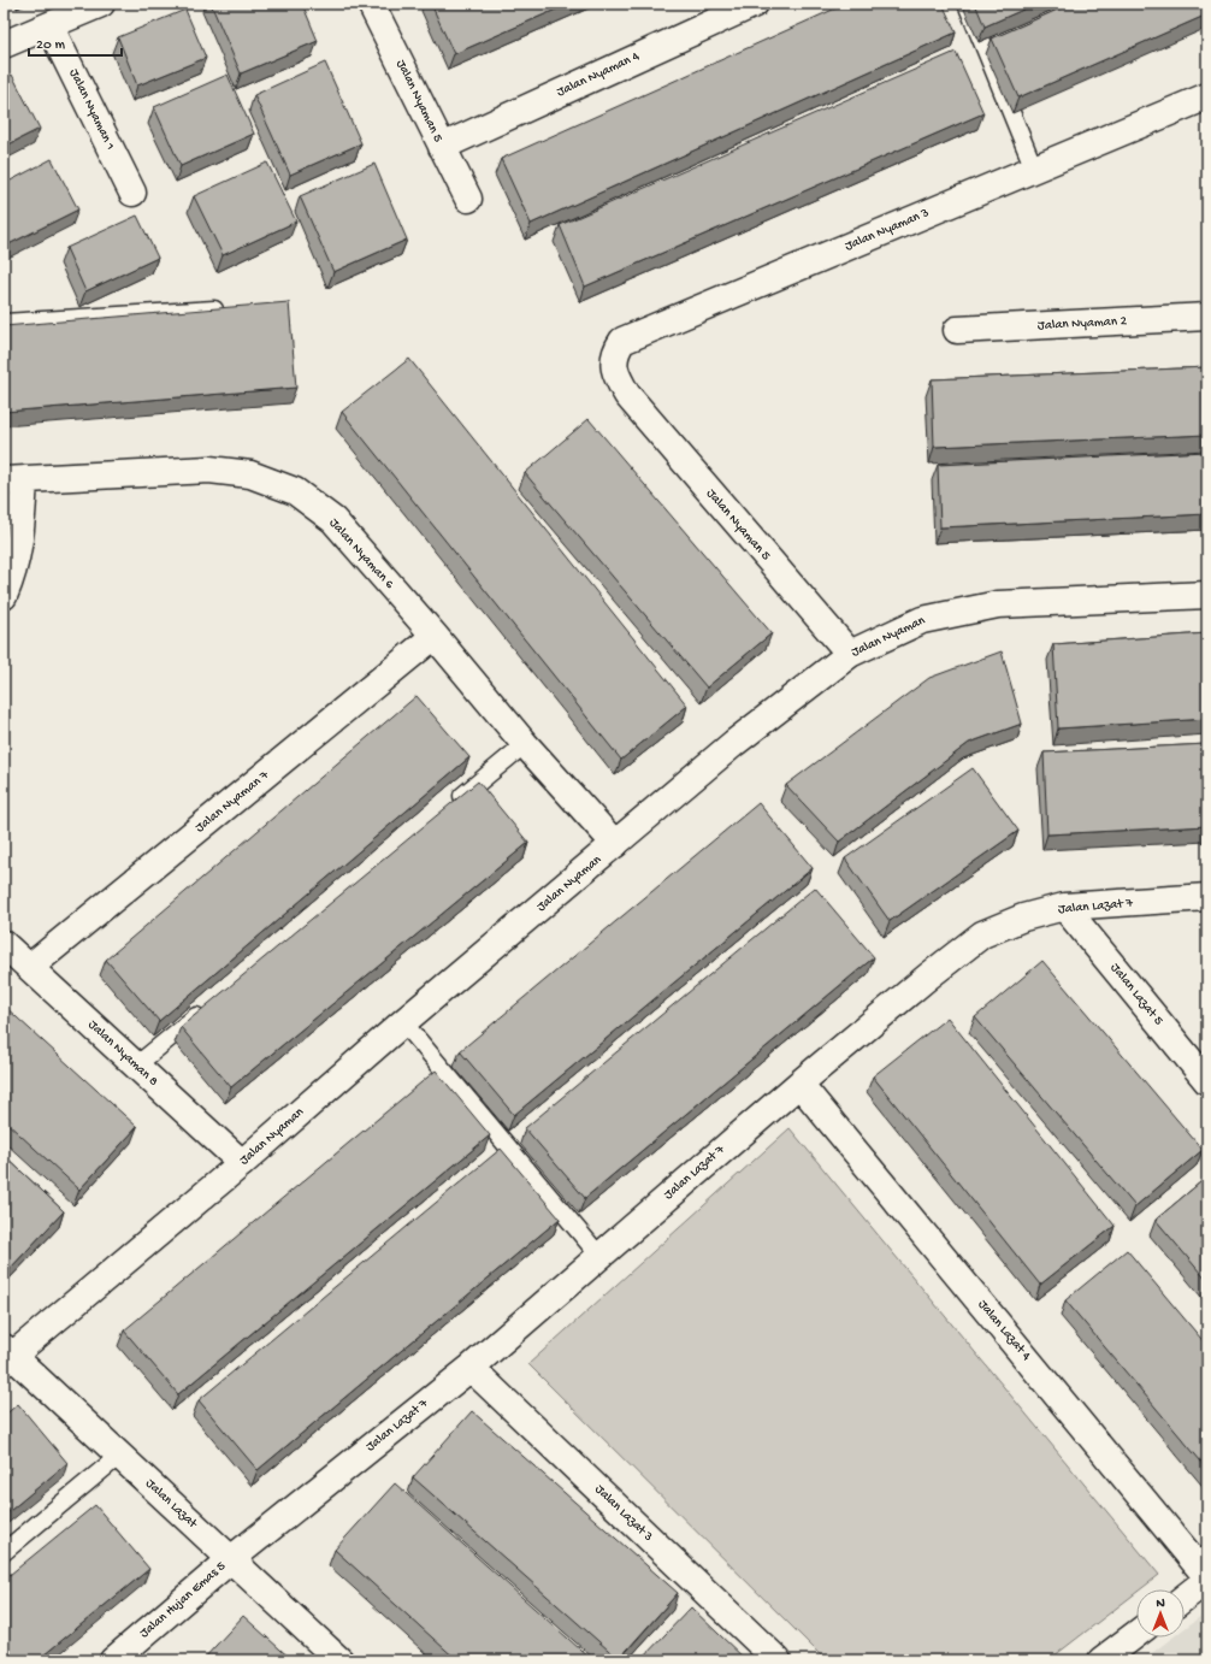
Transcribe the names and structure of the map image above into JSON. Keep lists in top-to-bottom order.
{
  "streets": {
    "street": [
      "Jalan Nyaman 4",
      "Jalan Nyaman 5",
      "Jalan Nyaman 1",
      "Jalan Nyaman 3",
      "Jalan Nyaman 2",
      "Jalan Nyaman 6",
      "Jalan Nyaman",
      "Jalan Nyaman 7",
      "Jalan Lazat 7",
      "Jalan Lazat 5",
      "Jalan Nyaman 8",
      "Jalan Lazat 4",
      "Jalan Lazat",
      "Jalan Lazat 3",
      "Jalan Hujan Emas 5"
    ]
  },
  "crossings": [
    ["Jalan Nyaman 4", "Jalan Nyaman 5"],
    ["Jalan Nyaman 5", "Jalan Nyaman 3"],
    ["Jalan Nyaman 5", "Jalan Nyaman"],
    ["Jalan Nyaman 6", "Jalan Nyaman"],
    ["Jalan Nyaman 6", "Jalan Nyaman 7"],
    ["Jalan Nyaman", "Jalan Nyaman 8"],
    ["Jalan Nyaman", "Jalan Lazat"],
    ["Jalan Nyaman 7", "Jalan Nyaman 8"],
    ["Jalan Lazat 7", "Jalan Lazat 5"],
    ["Jalan Lazat 7", "Jalan Lazat 4"],
    ["Jalan Lazat 7", "Jalan Lazat"],
    ["Jalan Lazat 7", "Jalan Lazat 3"],
    ["Jalan Lazat 7", "Jalan Hujan Emas 5"],
    ["Jalan Lazat", "Jalan Hujan Emas 5"]
  ],
  "scale_bar": "20 m",
  "north": "top"
}
